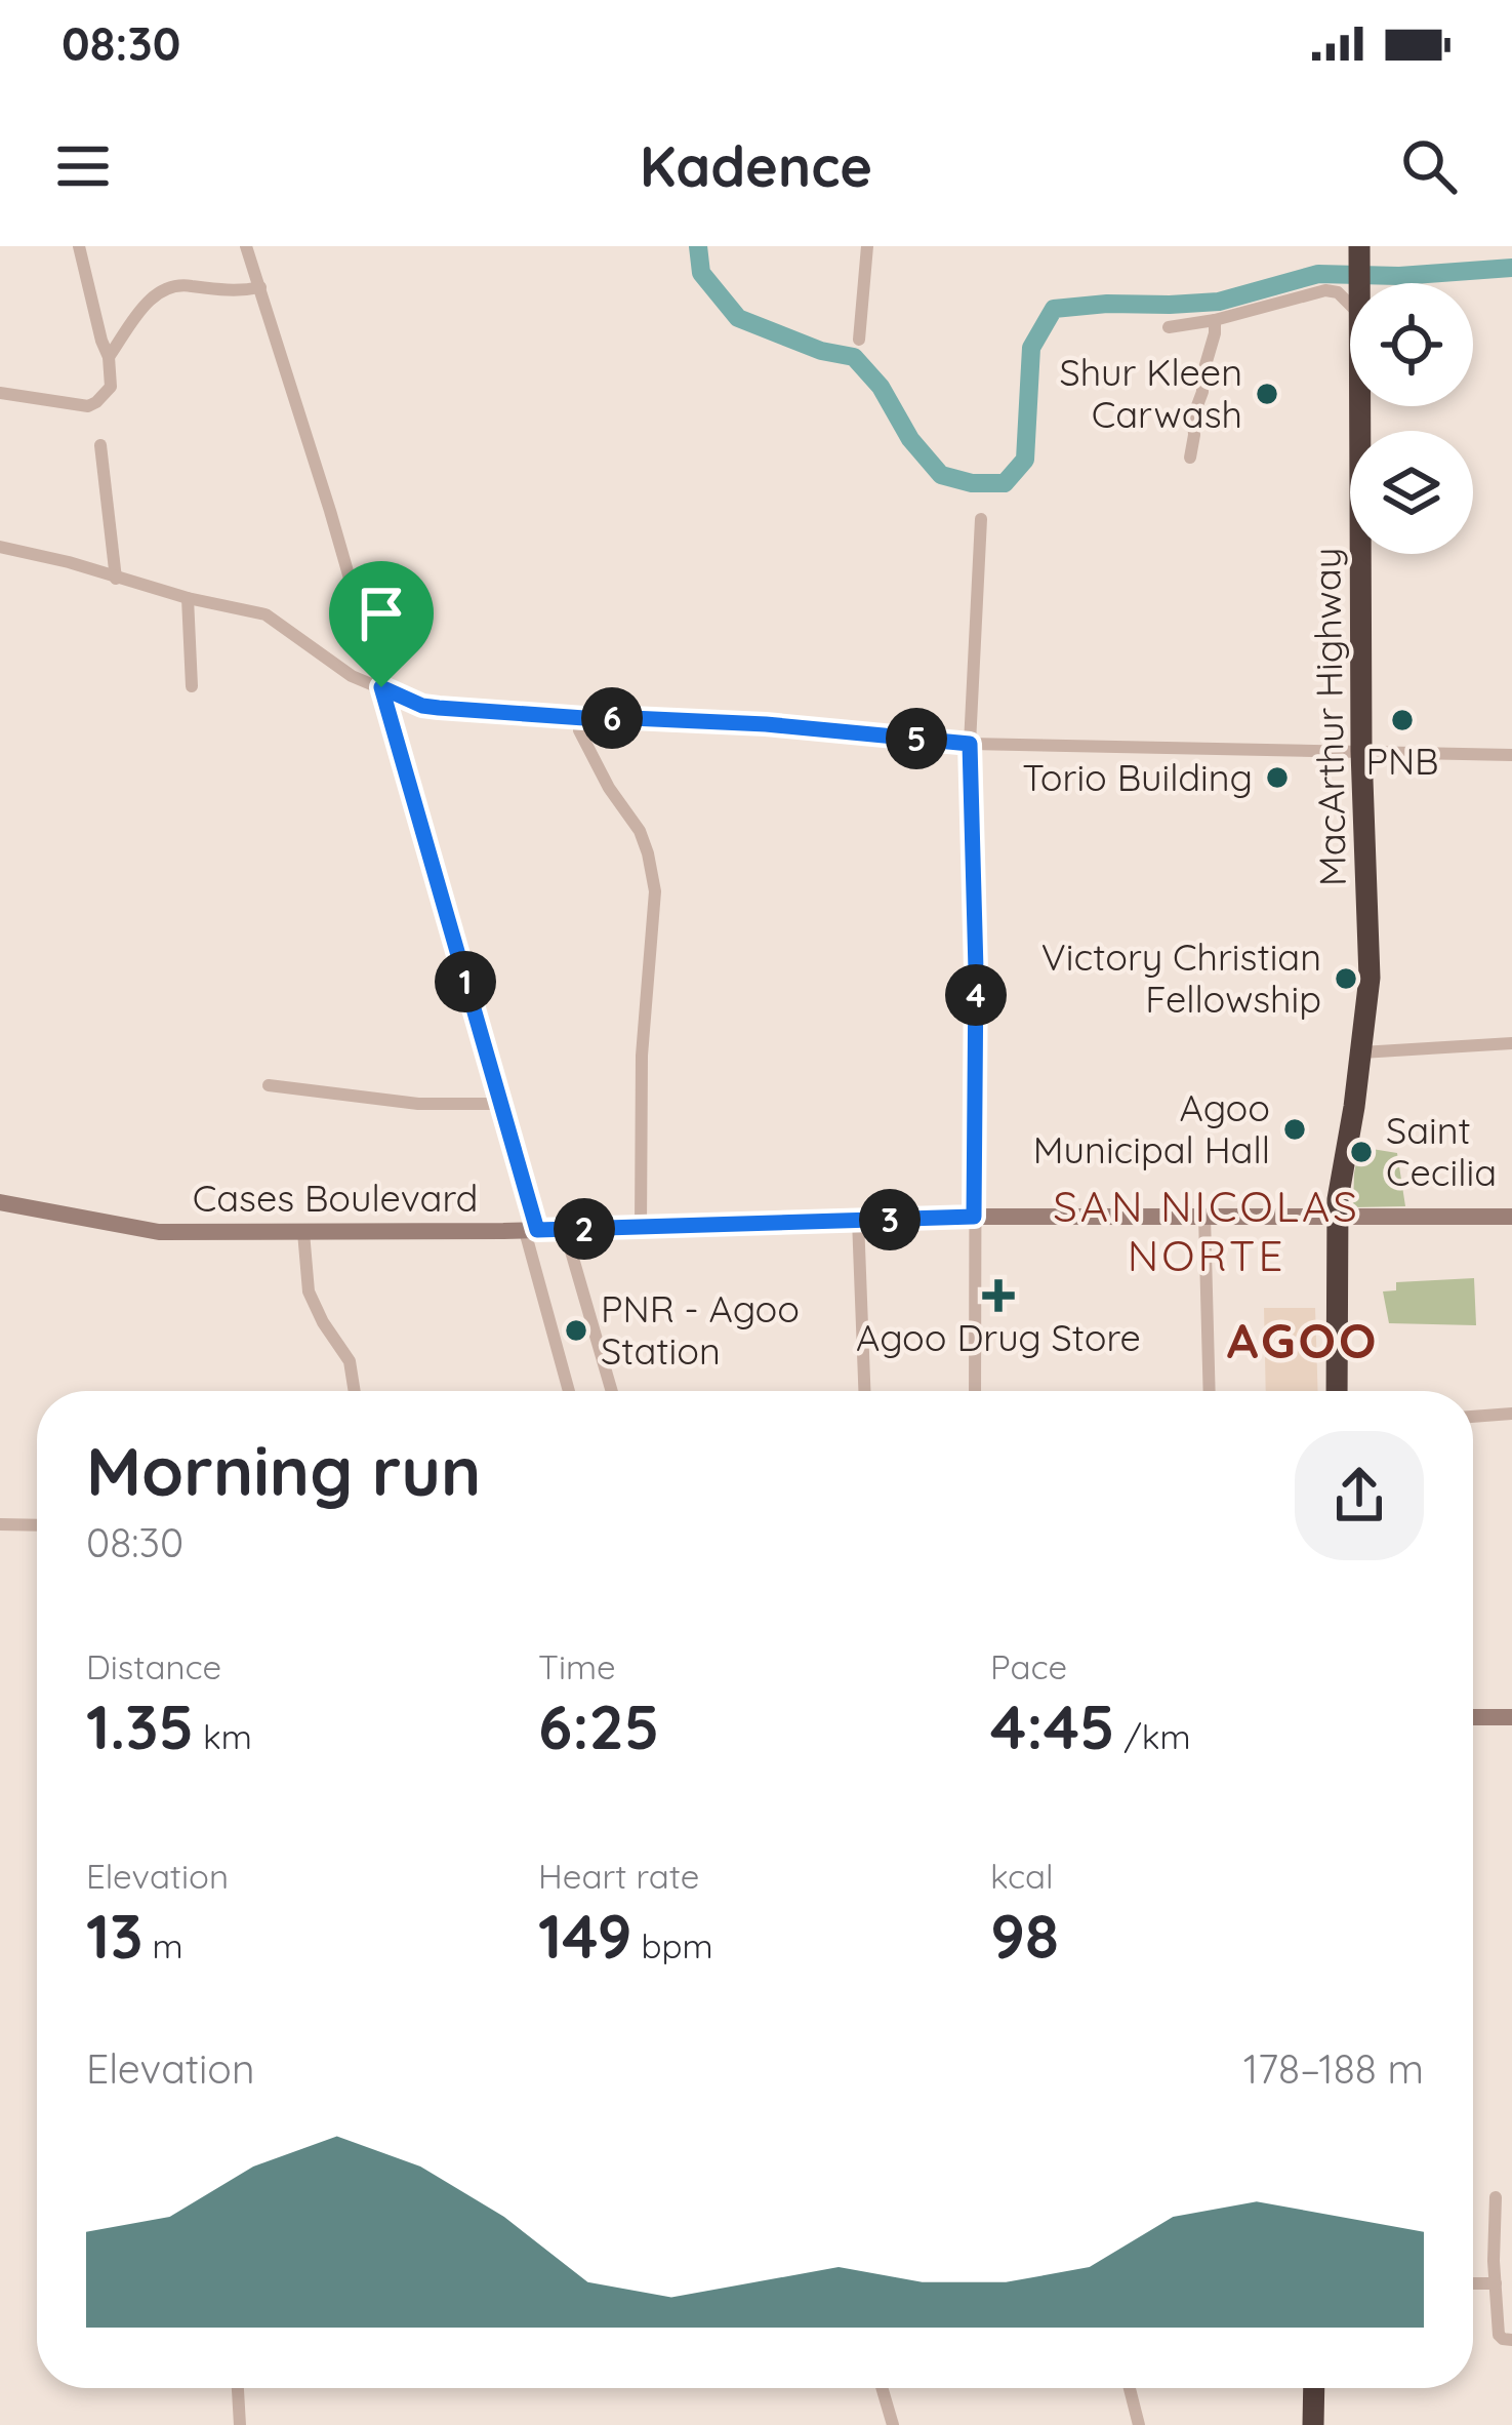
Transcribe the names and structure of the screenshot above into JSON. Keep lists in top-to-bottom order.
{
  "streets": {
    "highway": ["MacArthur Highway"],
    "street": ["Cases Boulevard"]
  },
  "crossings": [
    ["MacArthur Highway", "Cases Boulevard"]
  ],
  "districts": ["SAN NICOLAS NORTE", "AGOO"],
  "places": {
    "other": [
      "Shur Kleen Carwash",
      "PNB",
      "Torio Building",
      "Victory Christian Fellowship",
      "Agoo Municipal Hall",
      "Saint Cecilia",
      "PNR - Agoo Station"
    ],
    "health": ["Agoo Drug Store"]
  },
  "page": {
    "status": "08:30",
    "header": "Kadence",
    "pins": [
      "6",
      "5",
      "1",
      "4",
      "3",
      "2"
    ],
    "heading": ["Morning run", "08:30"],
    "stats": [
      ["Distance", "1.35 km"],
      ["Time", "6:25"],
      ["Pace", "4:45 /km"],
      ["Elevation", "13 m"],
      ["Heart rate", "149 bpm"],
      ["kcal", "98"]
    ],
    "chart": ["Elevation", "178–188 m"]
  }
}
